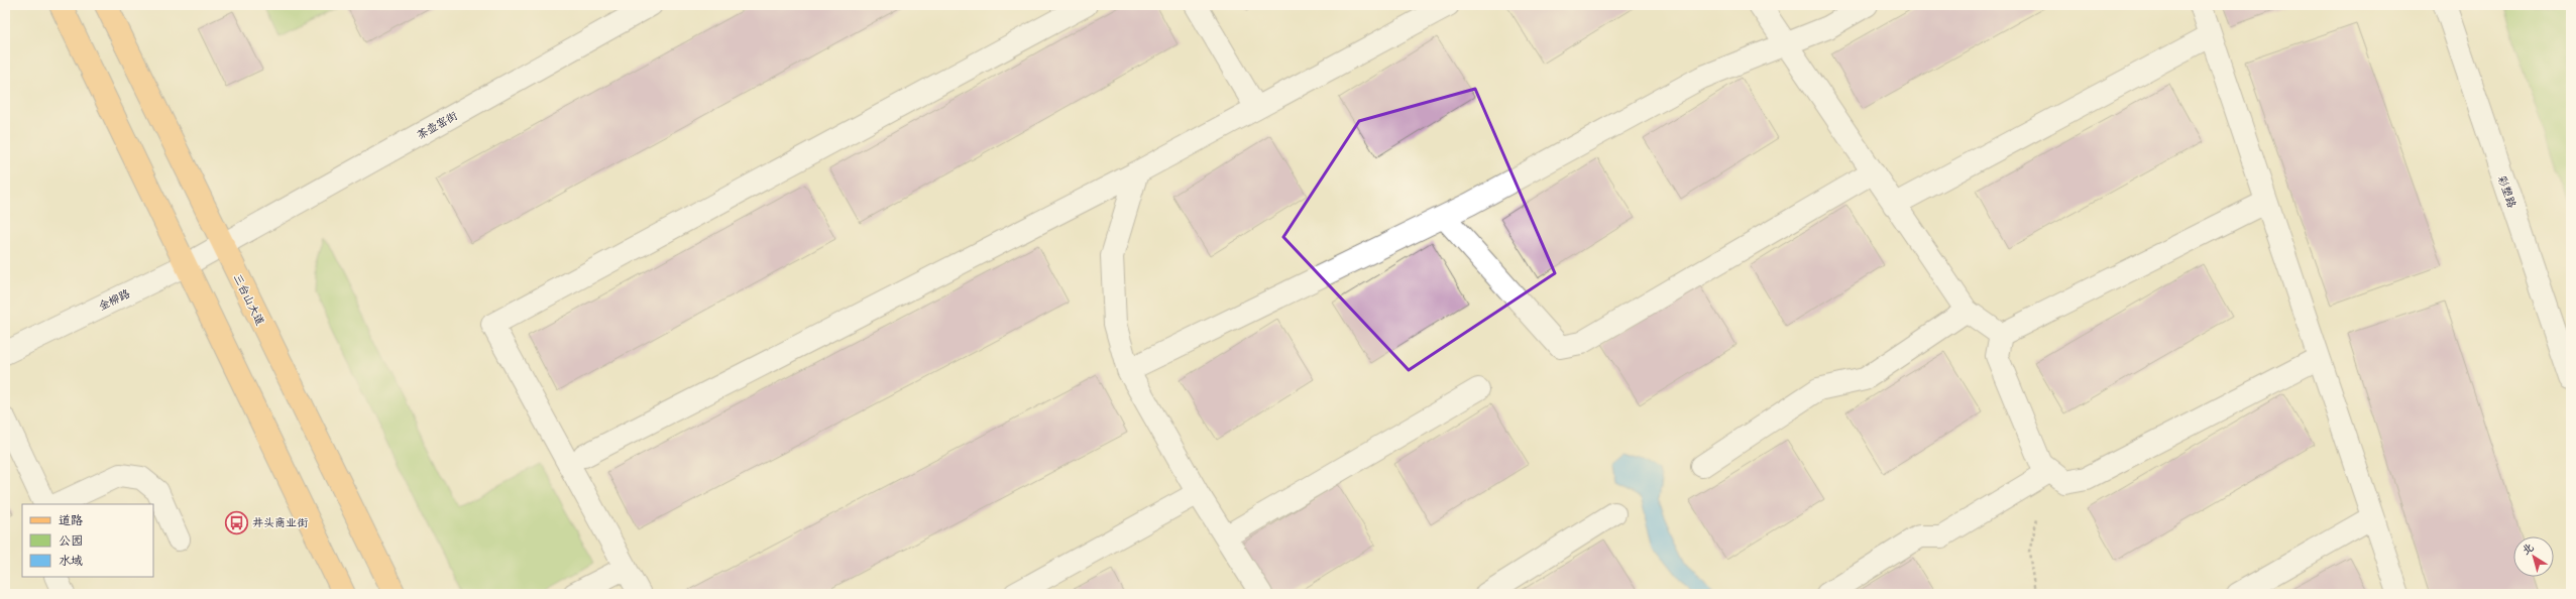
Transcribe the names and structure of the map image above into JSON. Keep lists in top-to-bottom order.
{
  "streets": {
    "main road": ["三台山大道"],
    "street": ["茶壶窑街", "彩塑路", "金柳路"]
  },
  "crossings": [
    ["茶壶窑街", "金柳路"],
    ["茶壶窑街", "三台山大道"],
    ["金柳路", "三台山大道"]
  ],
  "places": {
    "bus stop": ["井头商业街"]
  },
  "legend": ["道路", "公园", "水域"],
  "north": "top left"
}
